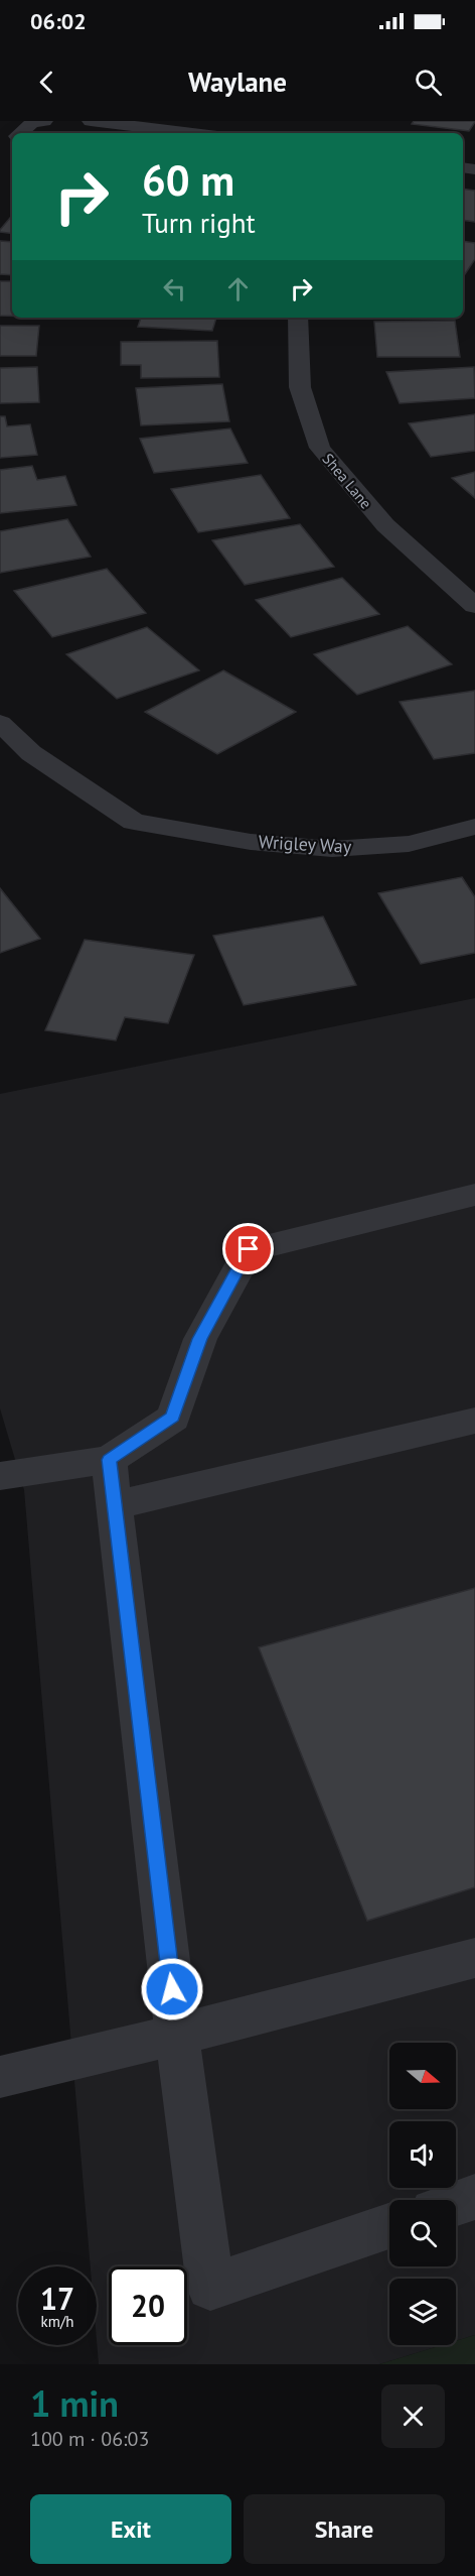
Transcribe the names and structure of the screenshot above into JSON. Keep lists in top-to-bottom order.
{
  "streets": {
    "street": ["Shea Lane", "Wrigley Way"]
  },
  "north": "right",
  "page": {
    "status": "06:02",
    "header": "Waylane",
    "turn": ["60 m", "Turn right"],
    "speed": "17 km/h",
    "limit": "20",
    "heading": ["1 min", "100 m · 06:03"],
    "buttons": ["Exit", "Share"]
  }
}
